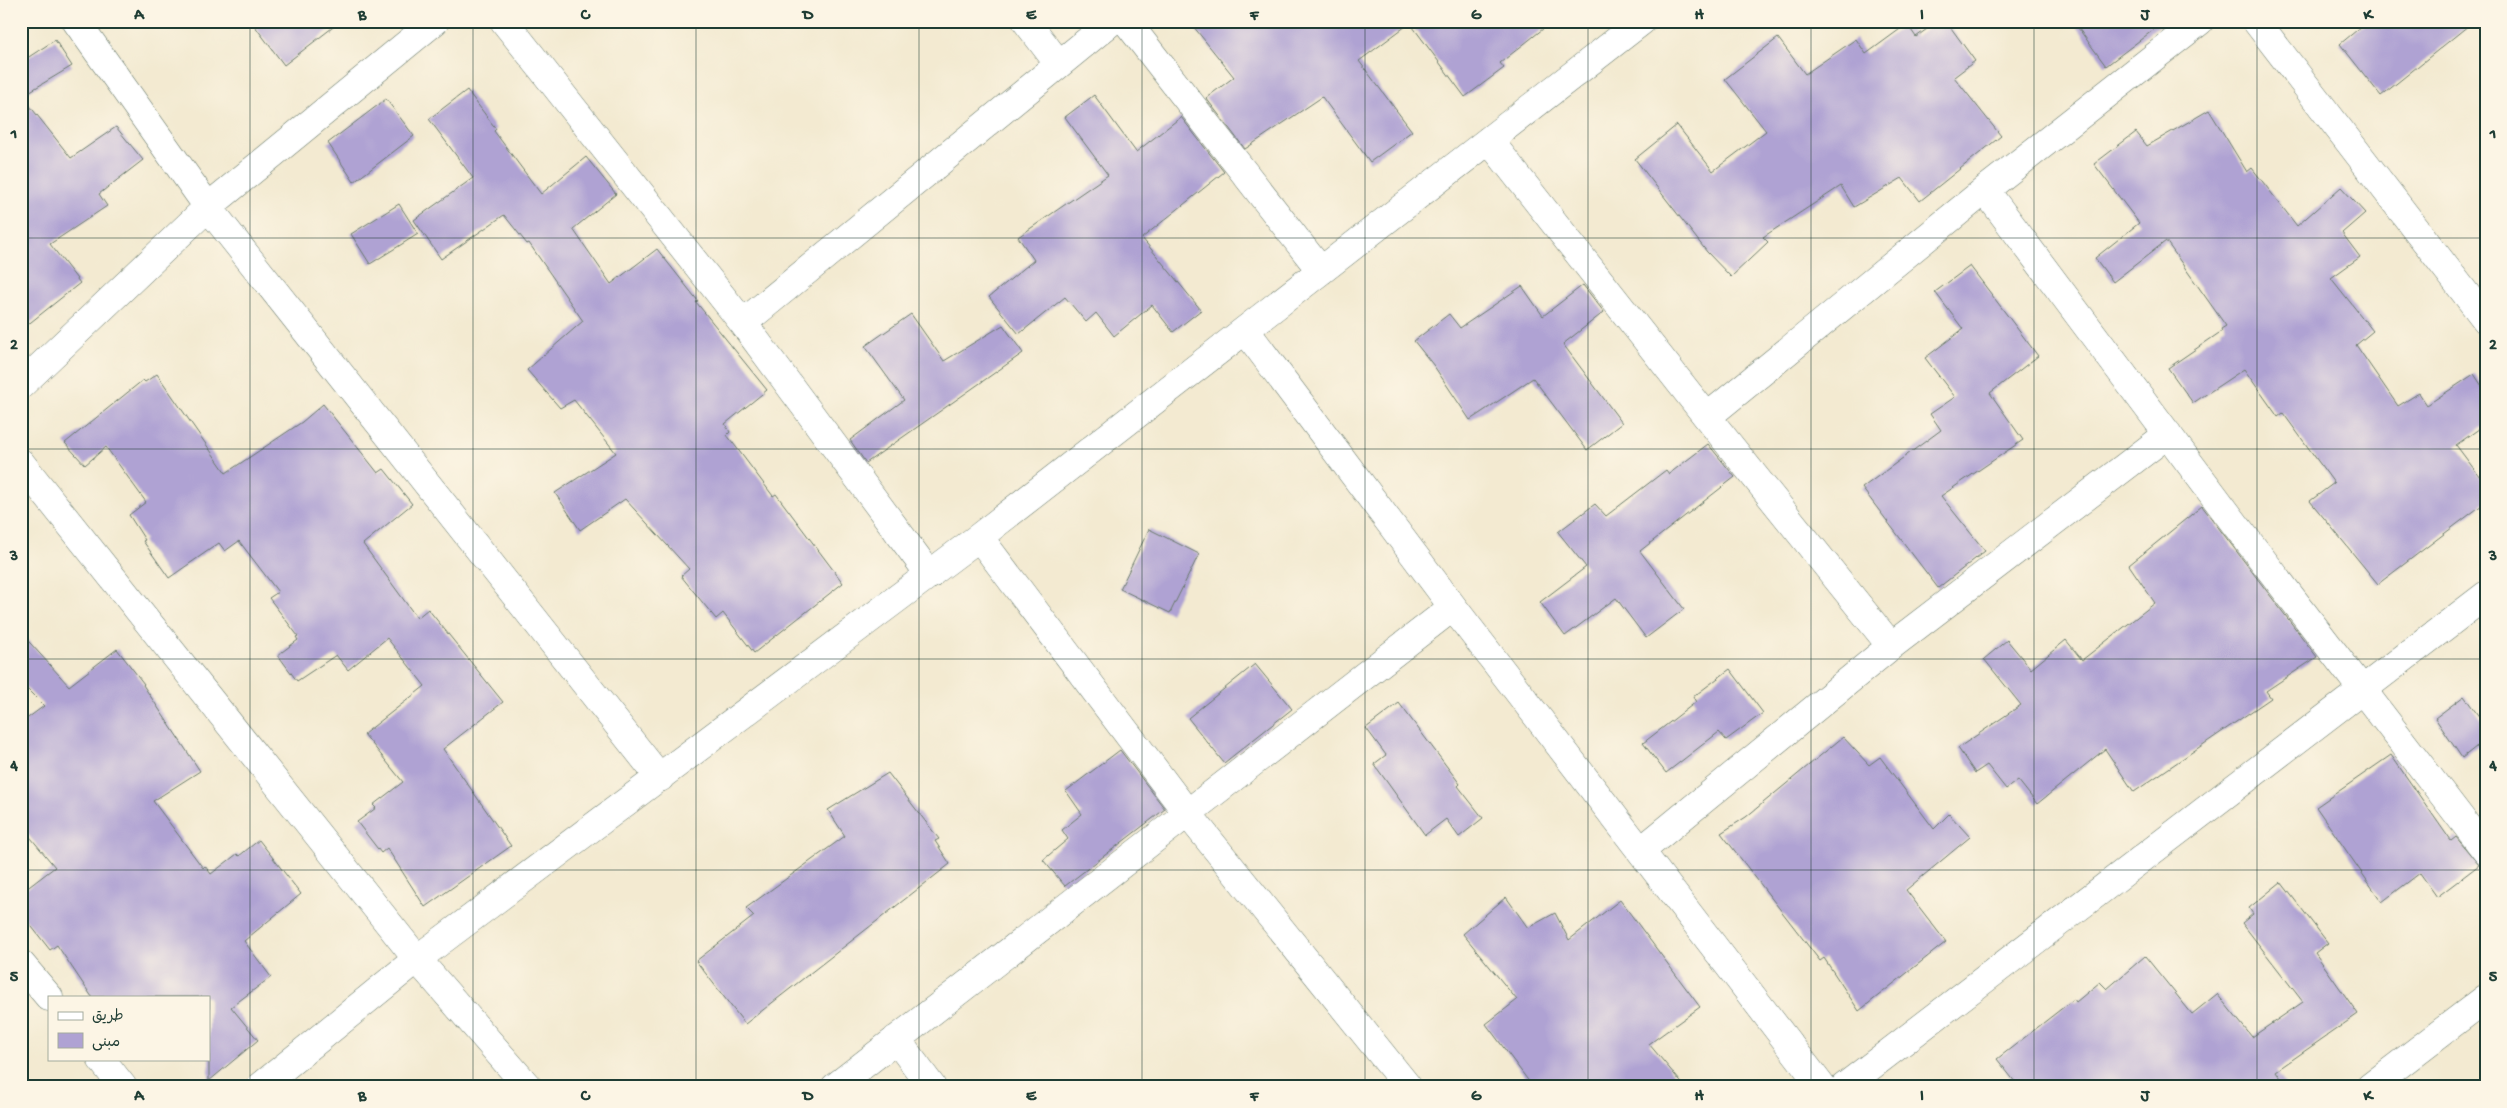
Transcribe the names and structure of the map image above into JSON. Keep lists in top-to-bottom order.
{
  "legend": ["طريق", "مبنى"],
  "grid": {
    "columns": [
      "A",
      "B",
      "C",
      "D",
      "E",
      "F",
      "G",
      "H",
      "I",
      "J",
      "K"
    ],
    "rows": [
      "1",
      "2",
      "3",
      "4",
      "5"
    ]
  }
}
